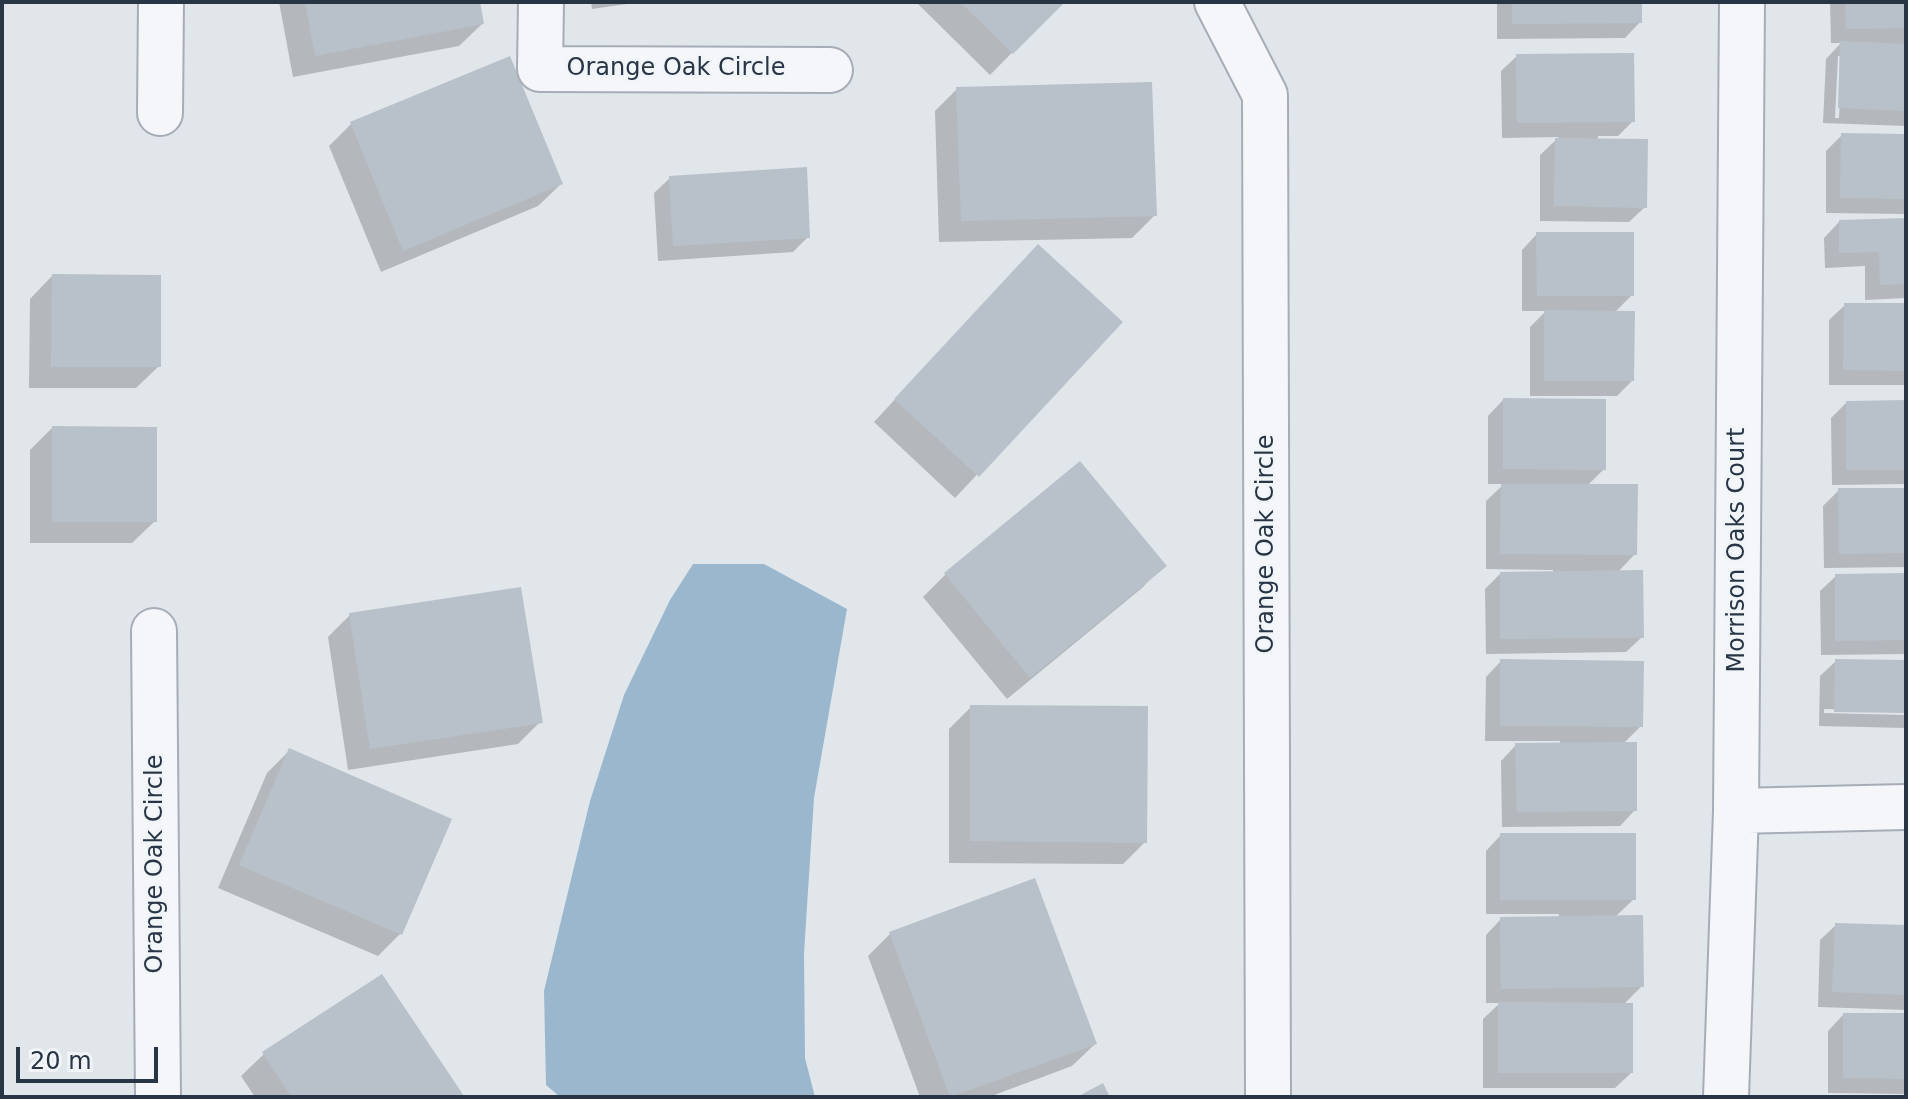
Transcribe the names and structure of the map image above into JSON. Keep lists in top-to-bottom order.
{
  "streets": {
    "street": ["Orange Oak Circle", "Morrison Oaks Court"]
  },
  "scale_bar": "20 m"
}
